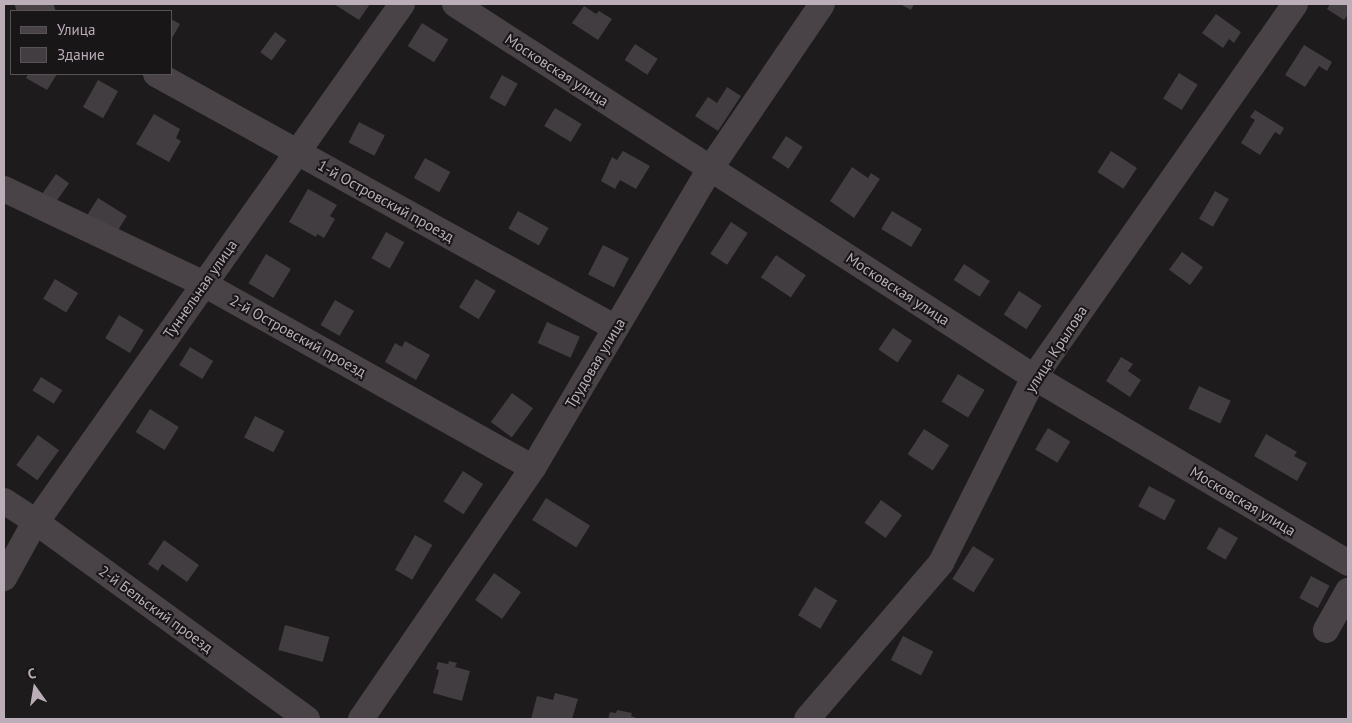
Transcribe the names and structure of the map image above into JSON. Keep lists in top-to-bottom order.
{
  "streets": {
    "street": [
      "Московская улица",
      "1-й Островский проезд",
      "Туннельная улица",
      "2-й Островский проезд",
      "улица Крылова",
      "Трудовая улица",
      "2-й Бельский проезд"
    ]
  },
  "crossings": [
    ["Московская улица", "улица Крылова"],
    ["Московская улица", "Трудовая улица"],
    ["1-й Островский проезд", "Туннельная улица"],
    ["1-й Островский проезд", "Трудовая улица"],
    ["Туннельная улица", "2-й Островский проезд"],
    ["Туннельная улица", "2-й Бельский проезд"],
    ["2-й Островский проезд", "Трудовая улица"]
  ],
  "legend": ["Улица", "Здание"],
  "north": "top"
}
